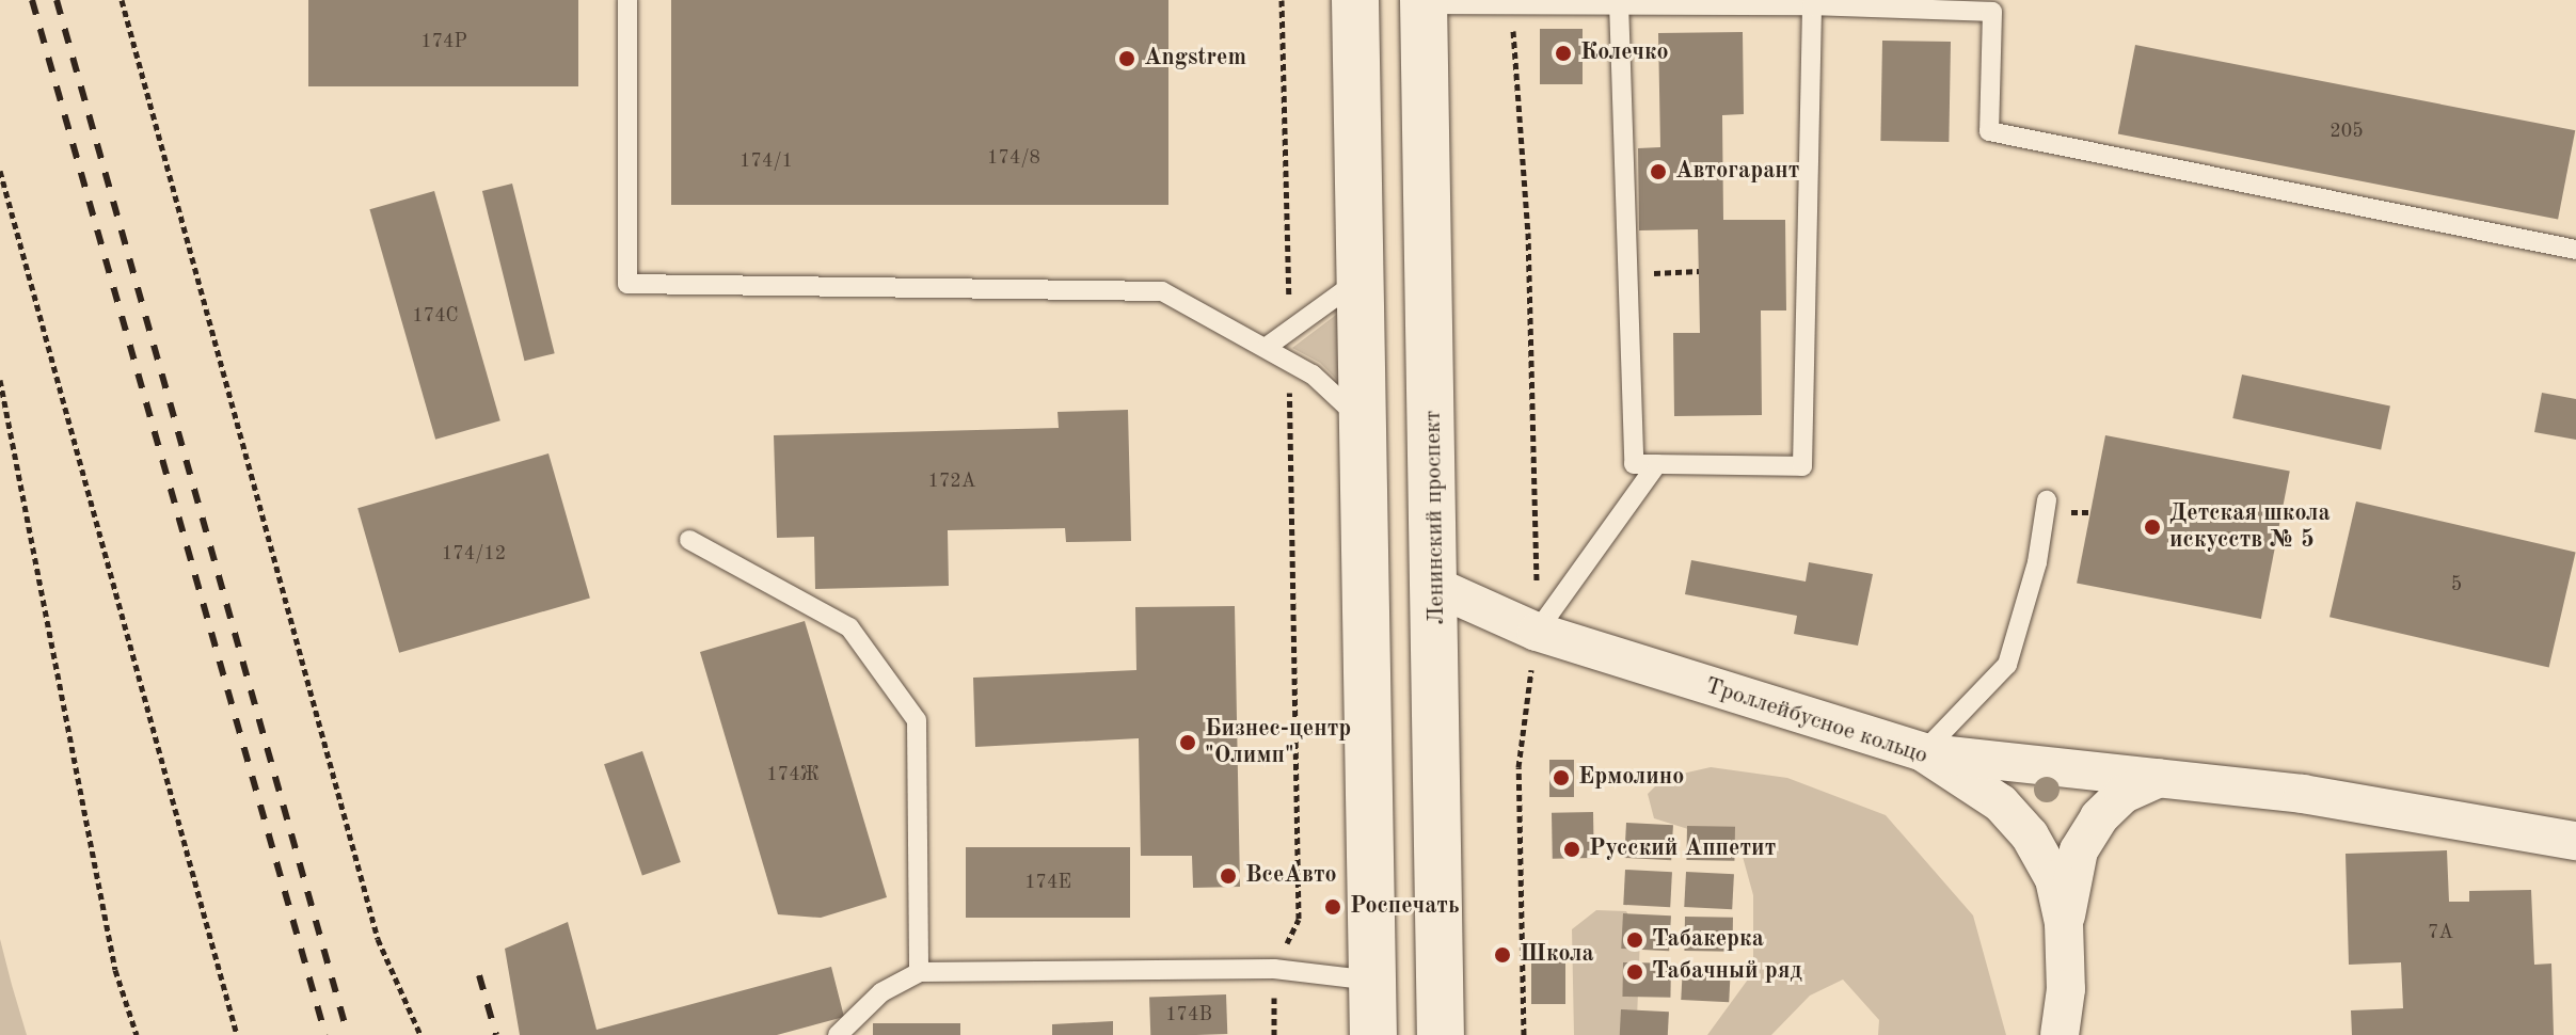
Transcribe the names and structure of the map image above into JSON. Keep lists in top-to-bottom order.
{
  "streets": {
    "main road": ["Ленинский проспект"],
    "street": ["Троллейбусное кольцо"]
  },
  "crossings": [
    ["Ленинский проспект", "Троллейбусное кольцо"]
  ],
  "places": [
    "Колечко",
    "Angstrem",
    "Автогарант",
    "Детская школа искусств № 5",
    "Бизнес-центр \"Олимп\"",
    "Ермолино",
    "Русский Аппетит",
    "ВсеАвто",
    "Роспечать",
    "Табакерка",
    "Школа",
    "Табачный ряд"
  ],
  "house_numbers": [
    "174Р",
    "205",
    "174/8",
    "174/1",
    "174С",
    "172А",
    "174/12",
    "5",
    "174Ж",
    "174Е",
    "7А",
    "174В"
  ]
}
